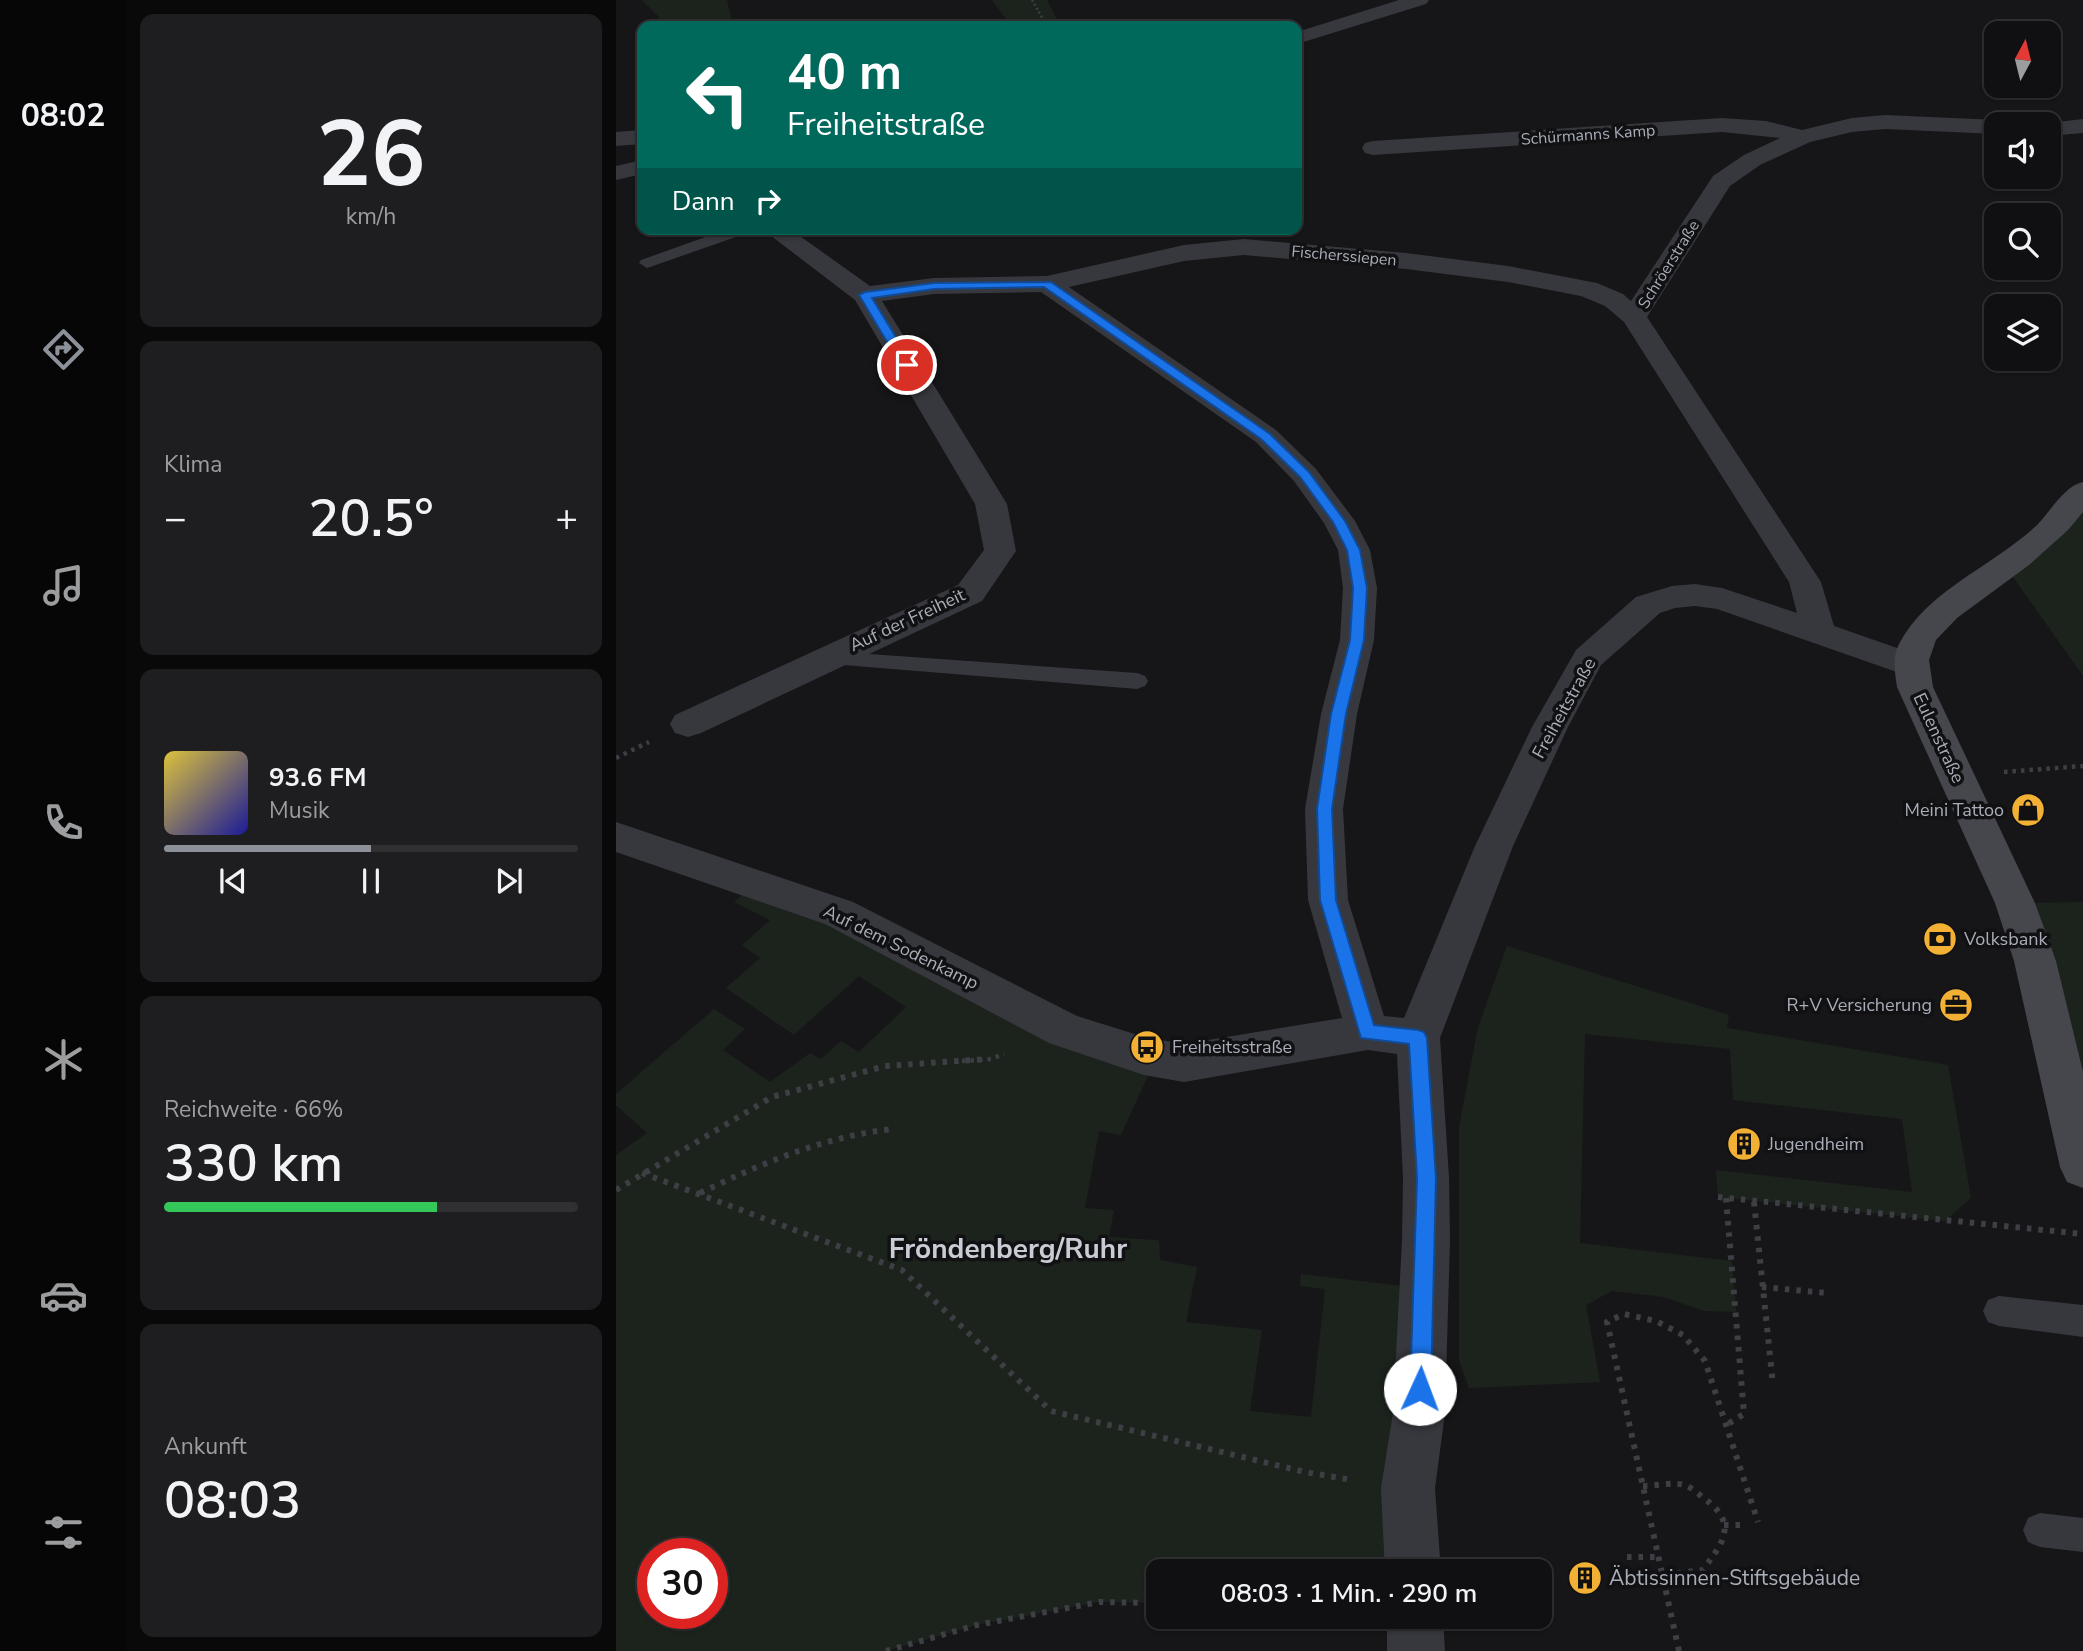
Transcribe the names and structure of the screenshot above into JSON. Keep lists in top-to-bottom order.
{
  "streets": {
    "main road": ["Eulenstraße"],
    "street": [
      "Schürmanns Kamp",
      "Fischerssiepen",
      "Schröerstraße",
      "Auf der Freiheit",
      "Freiheitstraße",
      "Auf dem Sodenkamp"
    ]
  },
  "crossings": [
    ["Schürmanns Kamp", "Schröerstraße"],
    ["Fischerssiepen", "Schröerstraße"],
    ["Schröerstraße", "Freiheitstraße"],
    ["Freiheitstraße", "Eulenstraße"]
  ],
  "districts": ["Fröndenberg/Ruhr"],
  "places": {
    "shop": ["Meini Tattoo"],
    "bank": ["Volksbank"],
    "office": ["R+V Versicherung"],
    "bus stop": ["Freiheitsstraße"],
    "building": ["Jugendheim", "Äbtissinnen-Stiftsgebäude"]
  },
  "north": "top",
  "page": {
    "tabs": "08:02",
    "tile": [
      ["26", "km/h"],
      "Klima",
      ["Reichweite · 66%", "330 km"],
      ["Ankunft", "08:03"]
    ],
    "turn": ["40 m", "Freiheitstraße"],
    "then": "Dann",
    "heat": ["−", "20.5°", "+"],
    "song": ["93.6 FM", "Musik"],
    "limit": "30",
    "trip": "08:03 · 1 Min. · 290 m"
  }
}
